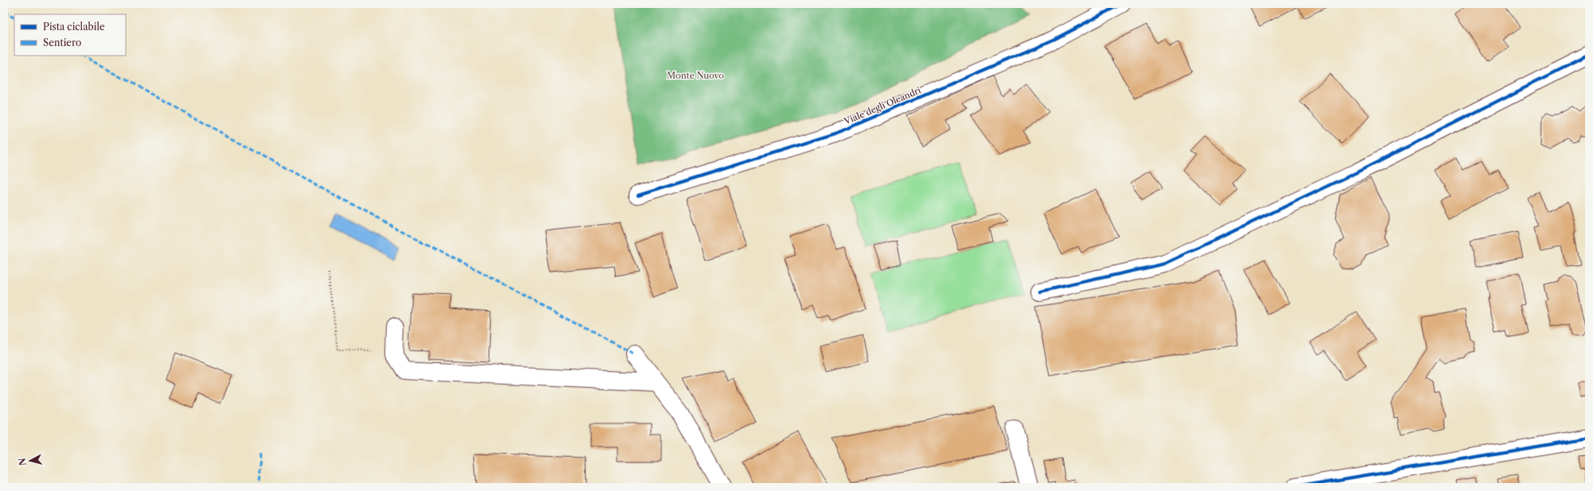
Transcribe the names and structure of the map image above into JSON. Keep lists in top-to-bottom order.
{
  "streets": {
    "street": ["Viale degli Oleandri"]
  },
  "parks": ["Monte Nuovo"],
  "legend": ["Pista ciclabile", "Sentiero"],
  "north": "left"
}
